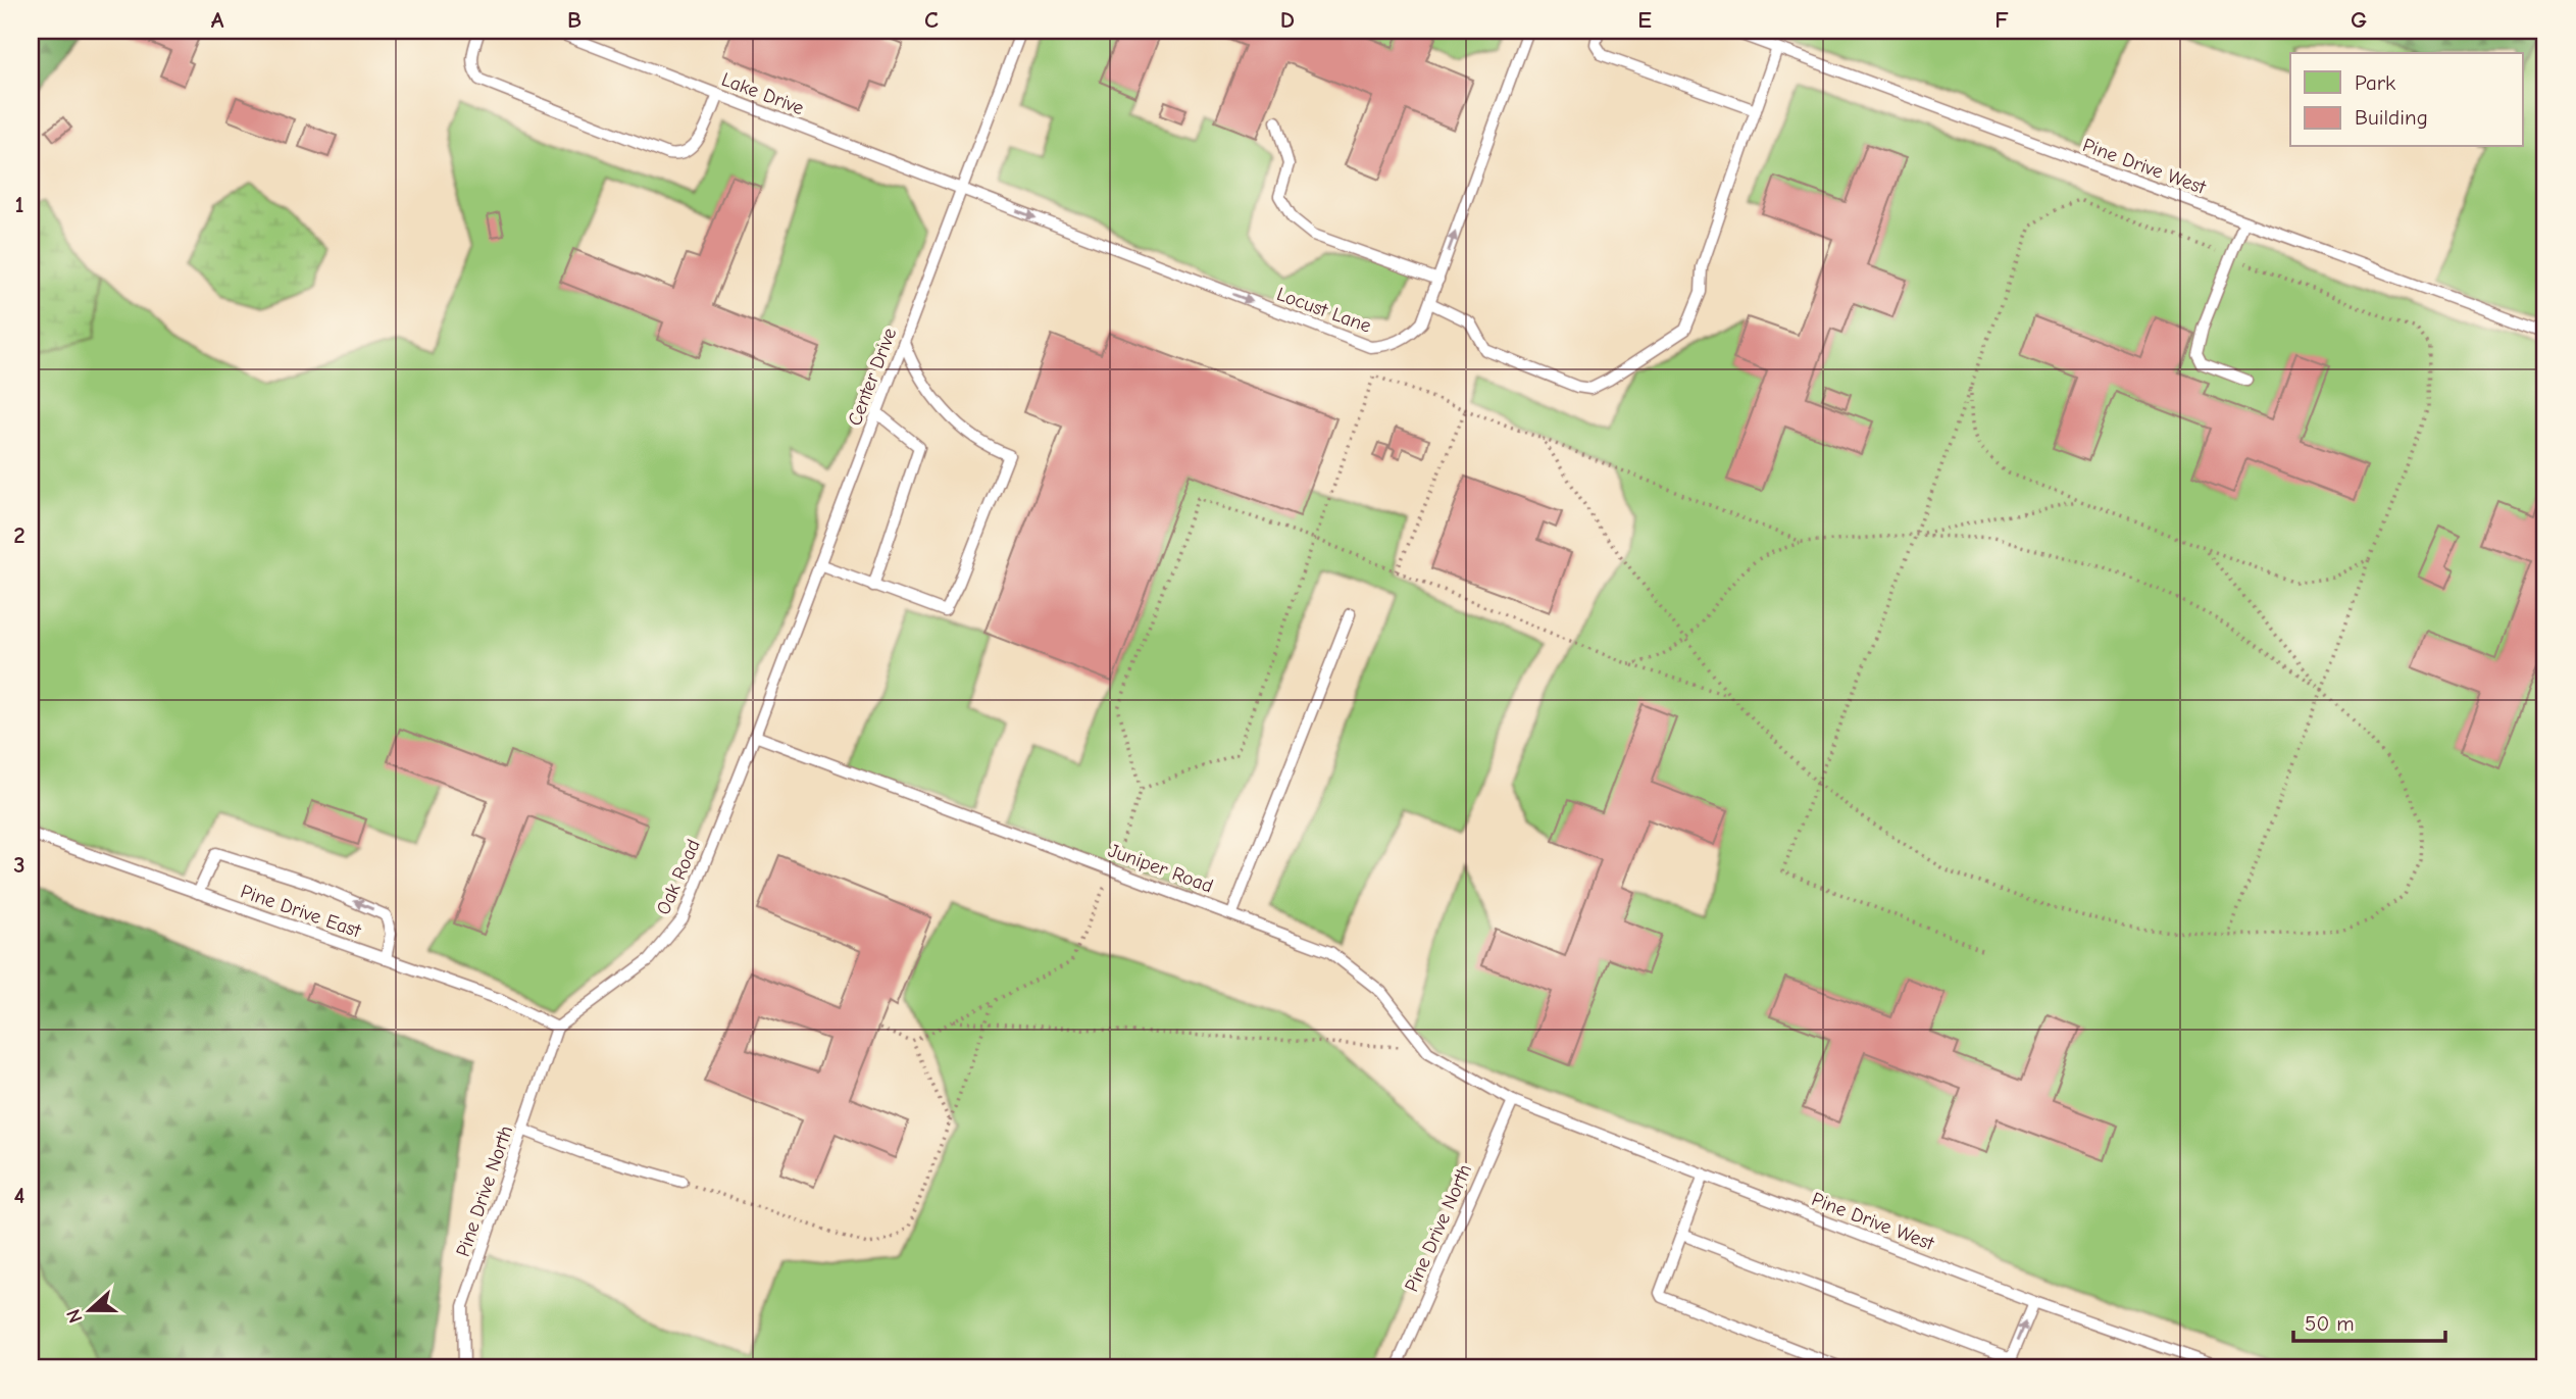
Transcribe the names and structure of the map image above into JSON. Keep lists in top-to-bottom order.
{
  "streets": {
    "lane": [
      "Lake Drive",
      "Pine Drive West",
      "Locust Lane",
      "Center Drive",
      "Juniper Road",
      "Oak Road",
      "Pine Drive East",
      "Pine Drive North"
    ]
  },
  "crossings": [
    ["Lake Drive", "Locust Lane"],
    ["Lake Drive", "Center Drive"],
    ["Pine Drive West", "Juniper Road"],
    ["Pine Drive West", "Pine Drive North"],
    ["Locust Lane", "Center Drive"],
    ["Center Drive", "Juniper Road"],
    ["Center Drive", "Oak Road"],
    ["Juniper Road", "Oak Road"],
    ["Juniper Road", "Pine Drive North"],
    ["Oak Road", "Pine Drive East"],
    ["Oak Road", "Pine Drive North"],
    ["Pine Drive East", "Pine Drive North"]
  ],
  "legend": ["Park", "Building"],
  "scale_bar": "50 m",
  "north": "left",
  "grid": {
    "columns": [
      "A",
      "B",
      "C",
      "D",
      "E",
      "F",
      "G"
    ],
    "rows": [
      "1",
      "2",
      "3",
      "4"
    ]
  }
}
